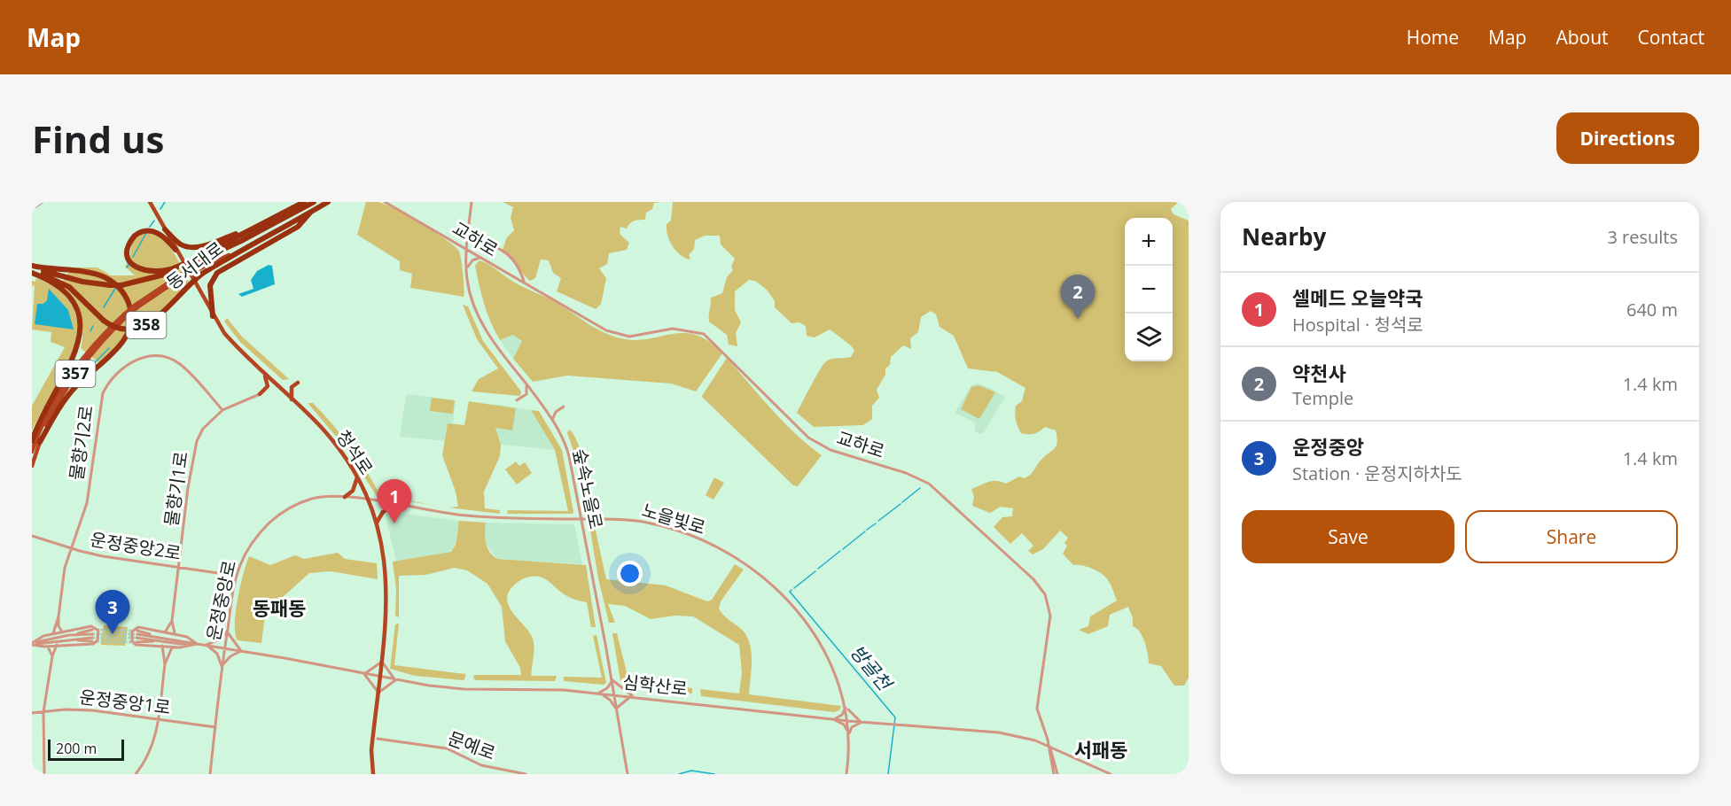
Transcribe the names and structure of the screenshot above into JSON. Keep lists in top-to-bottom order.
{
  "streets": {
    "highway": ["동서대로", "358"],
    "main road": ["357", "청석로"],
    "street": [
      "교하로",
      "물향기2로",
      "물향기1로",
      "숲속노을로",
      "노을빛로",
      "운정중앙2로",
      "운정중앙로",
      "심학산로",
      "운정중앙1로",
      "문예로"
    ]
  },
  "crossings": [
    ["교하로", "숲속노을로"],
    ["교하로", "심학산로"],
    ["동서대로", "357"],
    ["물향기2로", "물향기1로"],
    ["물향기2로", "운정중앙2로"],
    ["청석로", "노을빛로"],
    ["청석로", "운정중앙2로"],
    ["청석로", "운정중앙로"],
    ["청석로", "심학산로"],
    ["물향기1로", "운정중앙2로"],
    ["숲속노을로", "노을빛로"],
    ["숲속노을로", "심학산로"],
    ["노을빛로", "운정중앙2로"],
    ["노을빛로", "운정중앙로"],
    ["노을빛로", "심학산로"],
    ["운정중앙2로", "운정중앙로"],
    ["운정중앙2로", "심학산로"],
    ["운정중앙로", "심학산로"],
    ["운정중앙로", "운정중앙1로"]
  ],
  "districts": ["동패동", "서패동"],
  "water": ["방골천"],
  "scale_bar": "200 m",
  "page": {
    "header": "Map",
    "nav": [
      "Home",
      "Map",
      "About",
      "Contact"
    ],
    "buttons": [
      "Directions",
      ["Save", "Share"]
    ],
    "title": "Find us",
    "heading": ["Nearby", "3 results"],
    "map_buttons": ["+", "−"],
    "list": [
      {
        "mark": "1",
        "name": "셀메드 오늘약국",
        "note": "Hospital · 청석로",
        "value": "640 m"
      },
      {
        "mark": "2",
        "name": "약천사",
        "note": "Temple",
        "value": "1.4 km"
      },
      {
        "mark": "3",
        "name": "운정중앙",
        "note": "Station · 운정지하차도",
        "value": "1.4 km"
      }
    ],
    "pins": ["2", "1", "3"],
    "scale": "200 m"
  }
}
